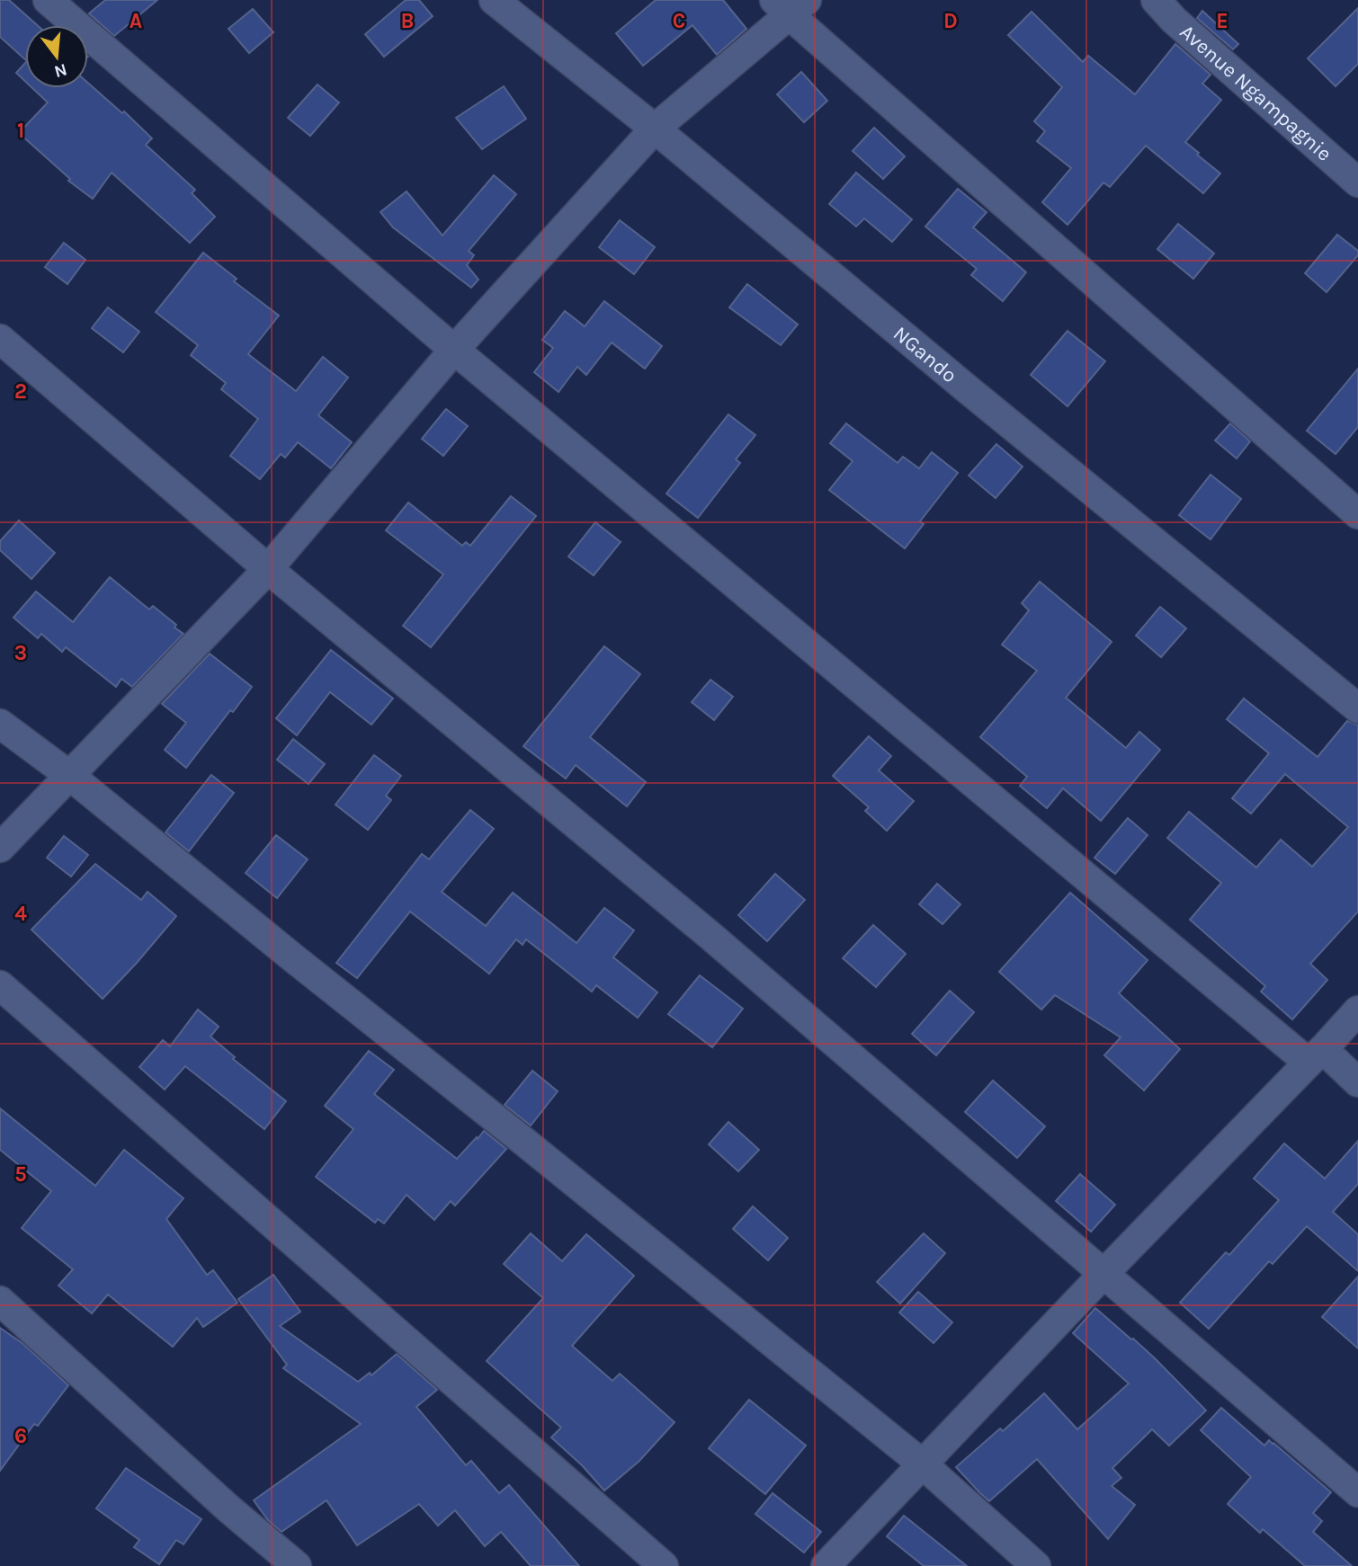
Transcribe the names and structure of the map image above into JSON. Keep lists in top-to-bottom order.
{
  "streets": {
    "street": ["Avenue Ngampagnie", "NGando"]
  },
  "north": "bottom",
  "grid": {
    "columns": [
      "A",
      "B",
      "C",
      "D",
      "E"
    ],
    "rows": [
      "1",
      "2",
      "3",
      "4",
      "5",
      "6"
    ]
  }
}
